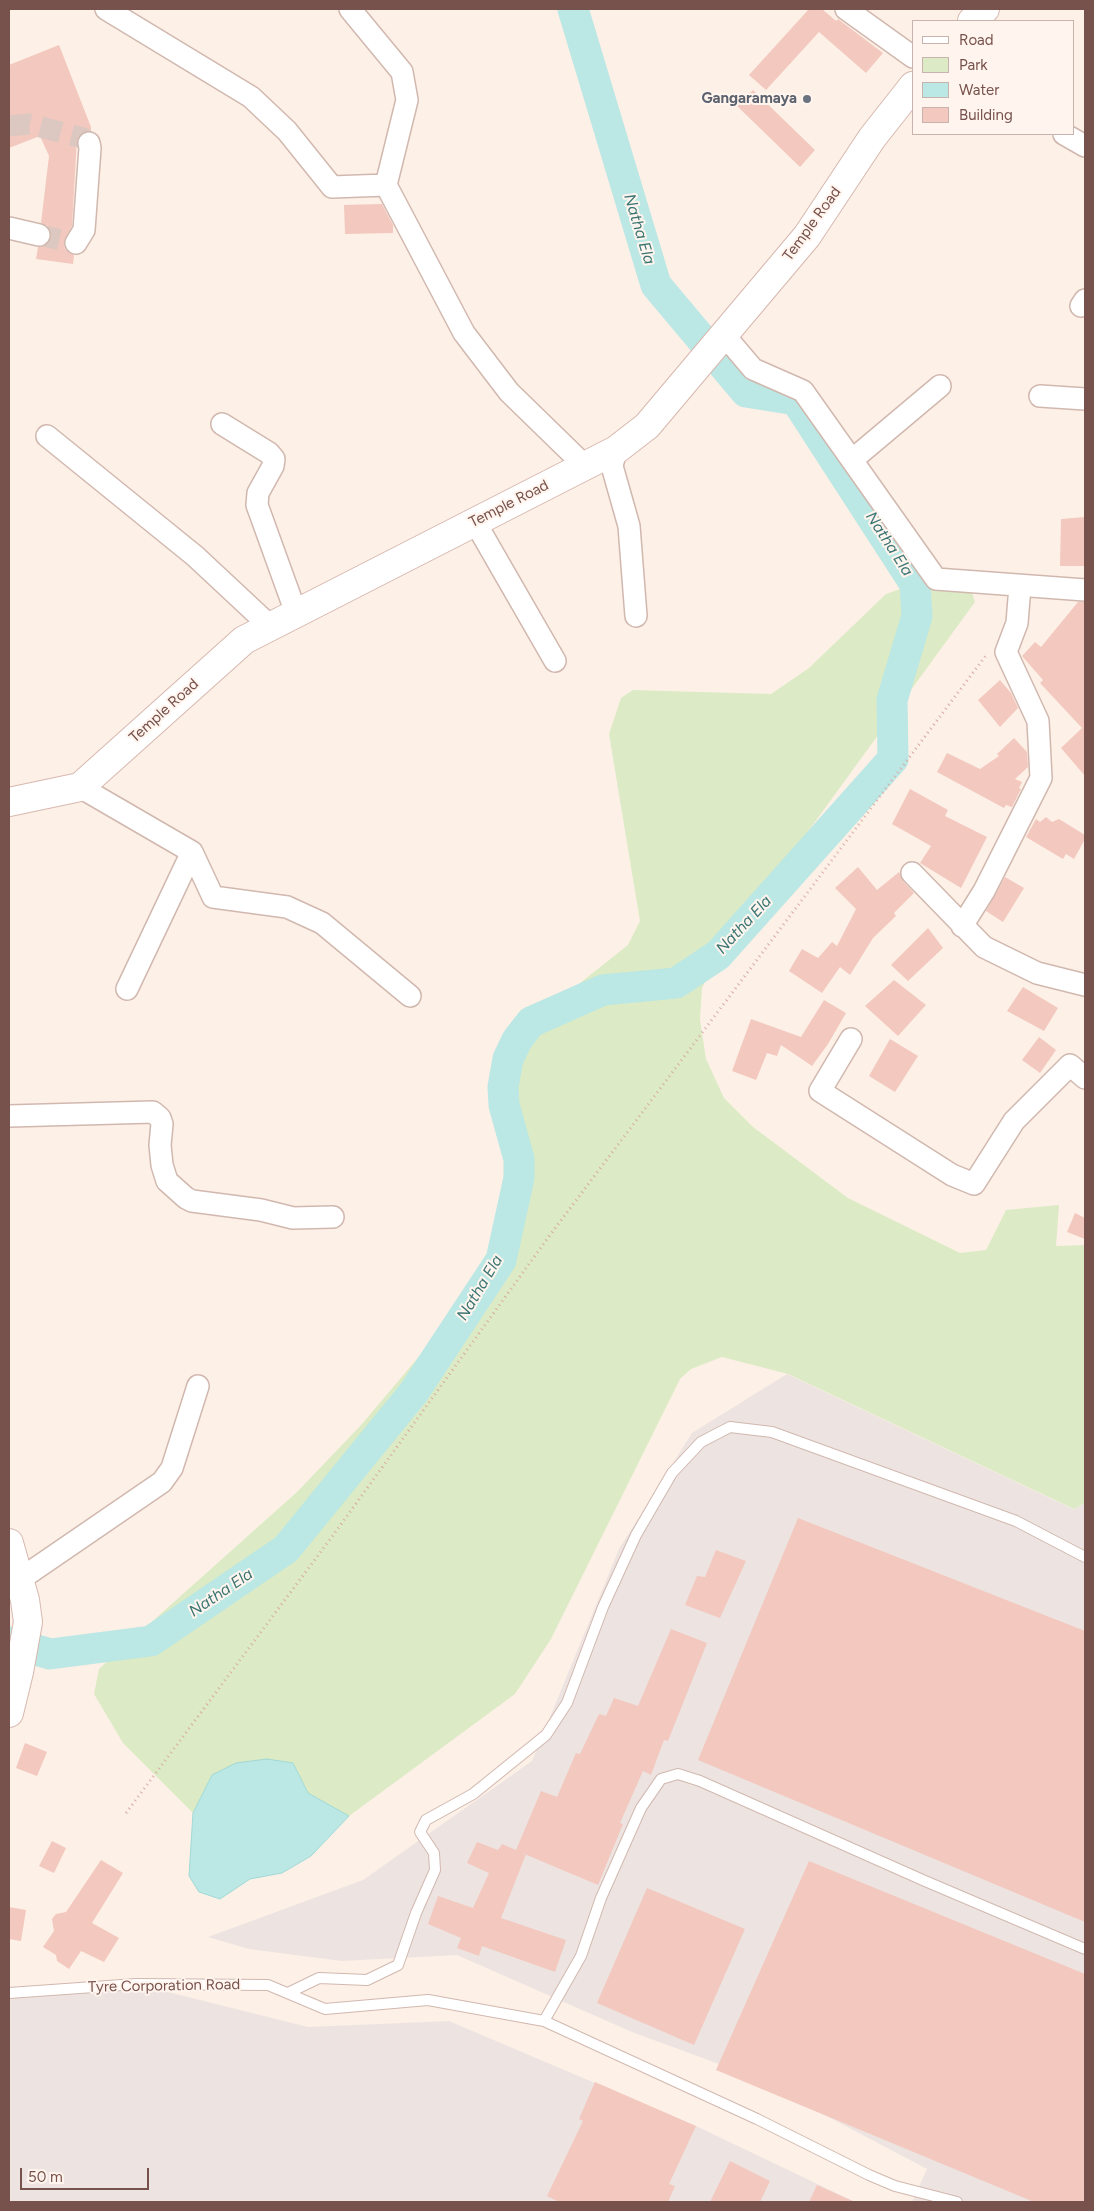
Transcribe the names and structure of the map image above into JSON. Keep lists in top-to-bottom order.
{
  "streets": {
    "street": ["Temple Road"],
    "lane": ["Tyre Corporation Road"]
  },
  "water": ["Natha Ela"],
  "places": ["Gangaramaya"],
  "legend": [
    "Road",
    "Park",
    "Water",
    "Building"
  ],
  "scale_bar": "50 m"
}
